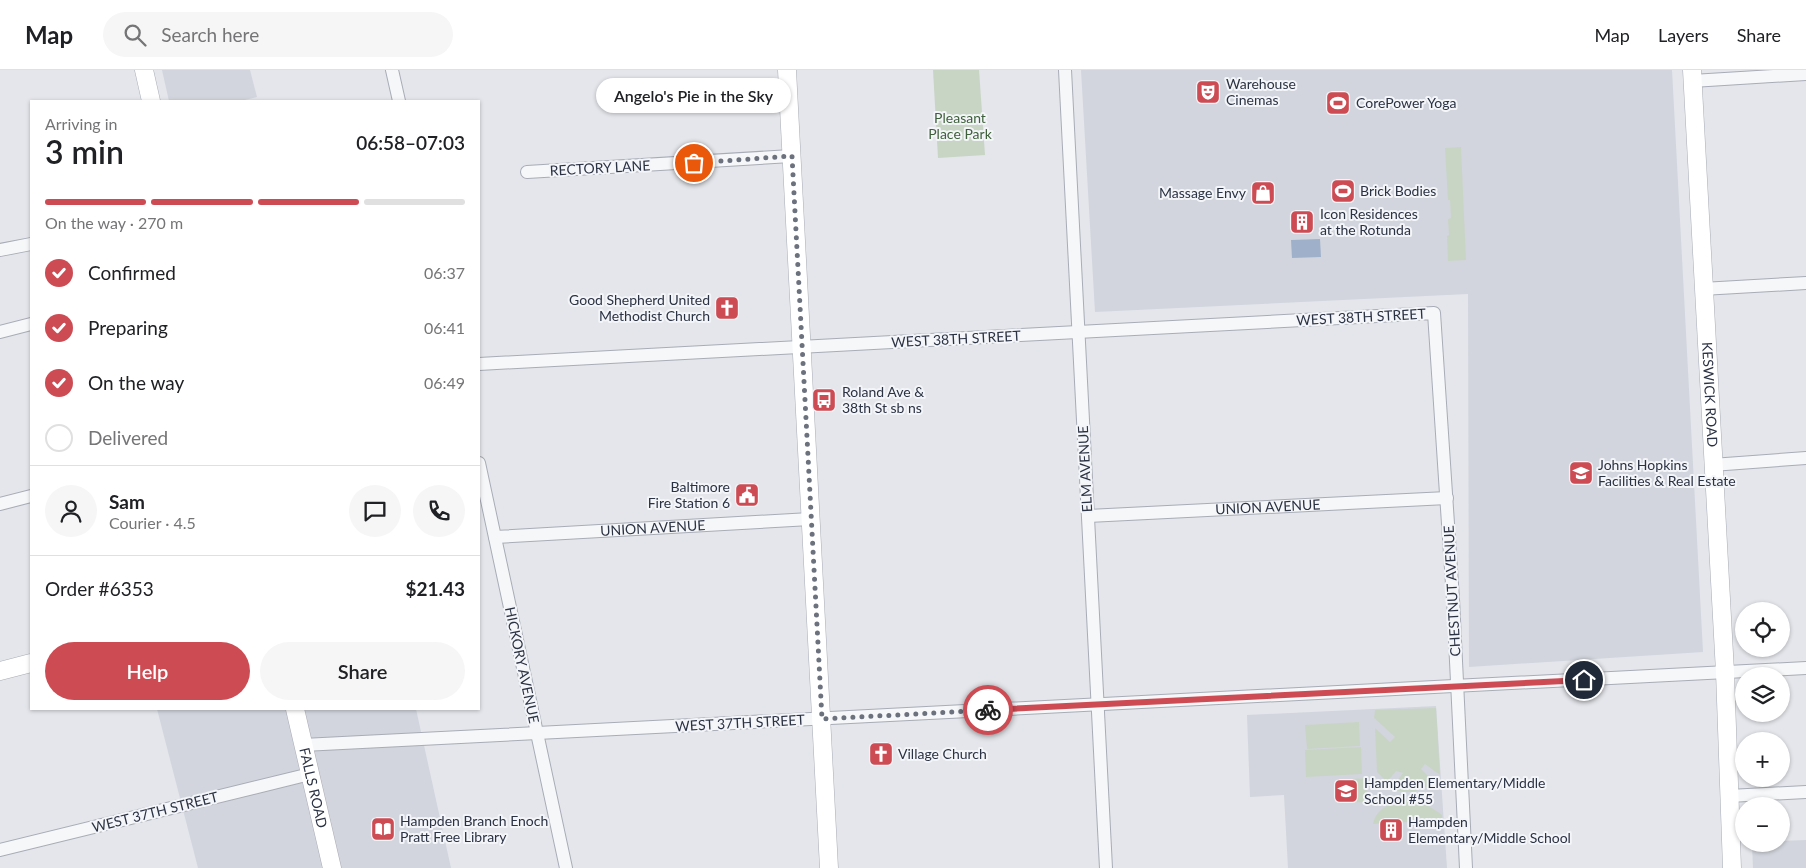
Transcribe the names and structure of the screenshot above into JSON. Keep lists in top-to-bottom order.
{
  "streets": {
    "street": [
      "RECTORY LANE",
      "WEST 38TH STREET",
      "KESWICK ROAD",
      "ELM AVENUE",
      "UNION AVENUE",
      "CHESTNUT AVENUE",
      "HICKORY AVENUE",
      "WEST 37TH STREET",
      "FALLS ROAD"
    ]
  },
  "crossings": [
    ["WEST 38TH STREET", "ELM AVENUE"],
    ["WEST 38TH STREET", "CHESTNUT AVENUE"],
    ["KESWICK ROAD", "WEST 37TH STREET"],
    ["ELM AVENUE", "UNION AVENUE"],
    ["ELM AVENUE", "WEST 37TH STREET"],
    ["UNION AVENUE", "CHESTNUT AVENUE"],
    ["UNION AVENUE", "HICKORY AVENUE"],
    ["CHESTNUT AVENUE", "WEST 37TH STREET"],
    ["HICKORY AVENUE", "WEST 37TH STREET"],
    ["WEST 37TH STREET", "FALLS ROAD"]
  ],
  "parks": ["Pleasant Place Park"],
  "places": {
    "theatre": ["Warehouse Cinemas"],
    "sports": ["CorePower Yoga", "Brick Bodies"],
    "other": ["Angelo's Pie in the Sky"],
    "shop": ["Massage Envy"],
    "building": ["Icon Residences at the Rotunda", "Hampden Elementary/Middle School"],
    "church": ["Good Shepherd United Methodist Church", "Village Church"],
    "bus stop": ["Roland Ave & 38th St sb ns"],
    "school or university": ["Johns Hopkins Facilities & Real Estate", "Hampden Elementary/Middle School #55"],
    "public building": ["Baltimore Fire Station 6"],
    "library": ["Hampden Branch Enoch Pratt Free Library"]
  },
  "page": {
    "header": "Map",
    "search": "Search here",
    "nav": ["Map", "Layers", "Share"],
    "bubble": "Angelo's Pie in the Sky",
    "heading": ["3 min", "Arriving in", "06:58–07:03"],
    "panel": [
      "Sam",
      "Courier · 4.5",
      "Order #6353",
      "$21.43"
    ],
    "bar": "On the way · 270 m",
    "list": [
      ["Confirmed", "06:37"],
      ["Preparing", "06:41"],
      ["On the way", "06:49"],
      "Delivered"
    ],
    "map_buttons": ["+", "−"],
    "buttons": ["Help", "Share"]
  }
}
